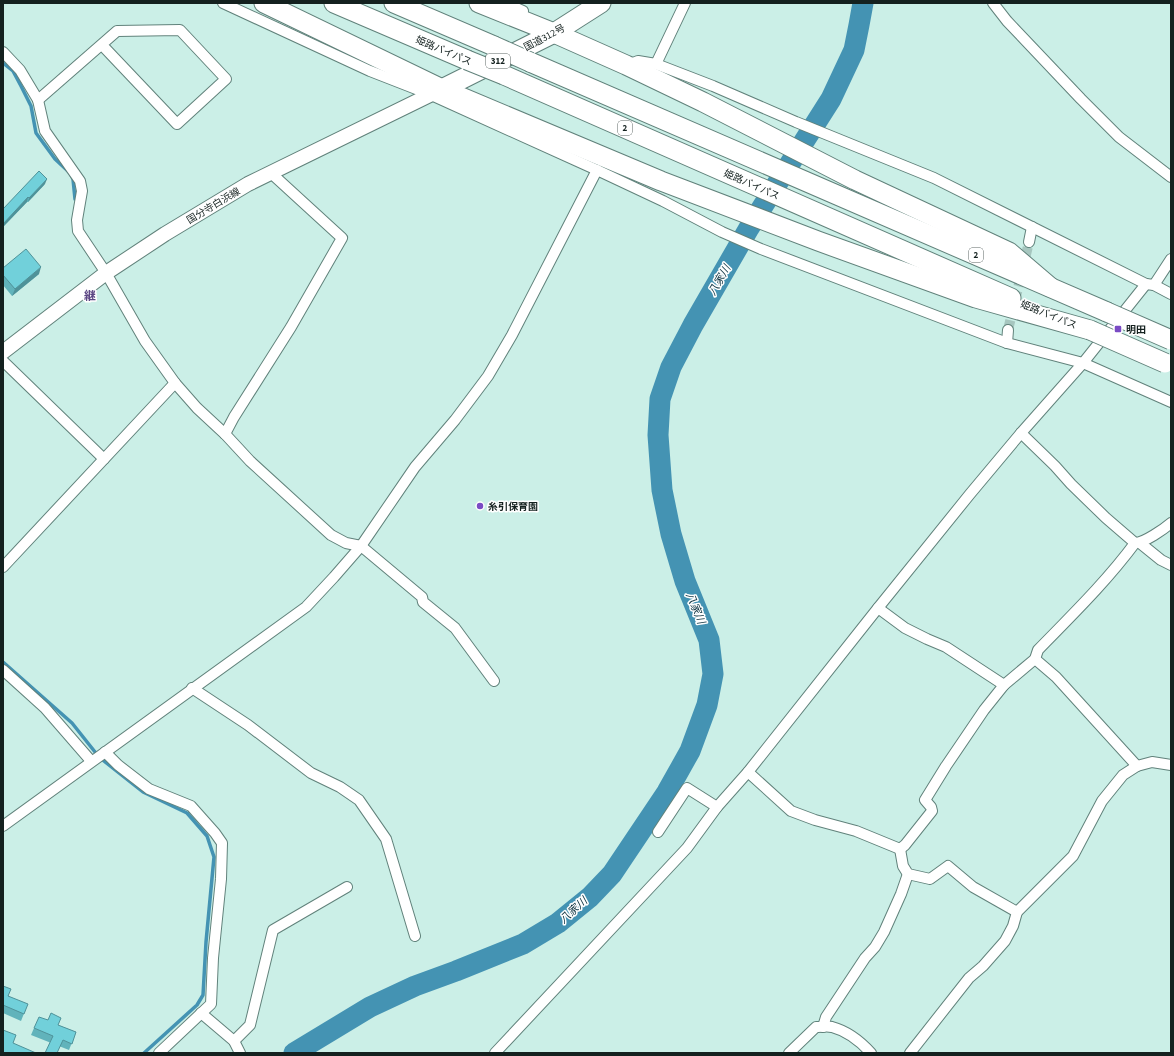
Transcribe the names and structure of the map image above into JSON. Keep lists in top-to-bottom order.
{
  "streets": {
    "highway": [
      "国道312号",
      "姫路バイパス",
      "312",
      "2"
    ],
    "main road": ["国分寺白浜線"]
  },
  "crossings": [
    ["国道312号", "国分寺白浜線"]
  ],
  "districts": ["継"],
  "water": ["八家川"],
  "places": {
    "transit": ["明田"],
    "other": ["糸引保育園"]
  }
}
